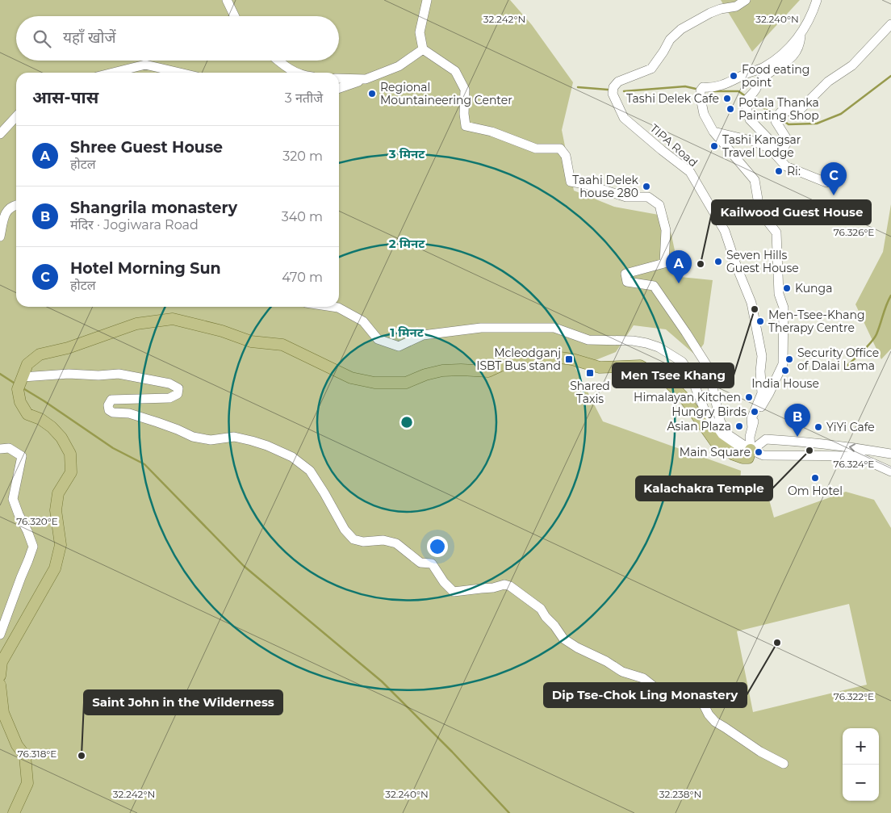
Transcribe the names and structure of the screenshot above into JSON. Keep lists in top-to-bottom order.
{
  "streets": {
    "street": ["TIPA Road"]
  },
  "places": {
    "other": [
      "Food eating point",
      "Regional Mountaineering Center",
      "Tashi Delek Cafe",
      "Potala Thanka Painting Shop",
      "Tashi Kangsar Travel Lodge",
      "Ri:",
      "Taahi Delek house 280",
      "Seven Hills Guest House",
      "Kailwood Guest House",
      "Kunga",
      "Men Tsee Khang",
      "Men-Tsee-Khang Therapy Centre",
      "Security Office of Dalai Lama",
      "India House",
      "Himalayan Kitchen",
      "Hungry Birds",
      "Asian Plaza",
      "YiYi Cafe",
      "Kalachakra Temple",
      "Main Square",
      "Om Hotel",
      "Dip Tse-Chok Ling Monastery",
      "Saint John in the Wilderness"
    ],
    "transit": ["Mcleodganj ISBT Bus stand", "Shared Taxis"]
  },
  "page": {
    "search": "यहाँ खोजें",
    "heading": ["आस-पास", "3 नतीजे"],
    "list": [
      {
        "mark": "A",
        "name": "Shree Guest House",
        "note": "होटल",
        "value": "320 m"
      },
      {
        "mark": "B",
        "name": "Shangrila monastery",
        "note": "मंदिर · Jogiwara Road",
        "value": "340 m"
      },
      {
        "mark": "C",
        "name": "Hotel Morning Sun",
        "note": "होटल",
        "value": "470 m"
      }
    ],
    "pins": ["C", "A", "B"],
    "map_buttons": ["+", "−"]
  },
  "coordinates": [
    "32.242°N",
    "32.240°N",
    "76.326°E",
    "76.324°E",
    "76.320°E",
    "76.322°E",
    "76.318°E",
    "32.238°N"
  ],
  "rings": ["3 मिनट", "2 मिनट", "1 मिनट"]
}
